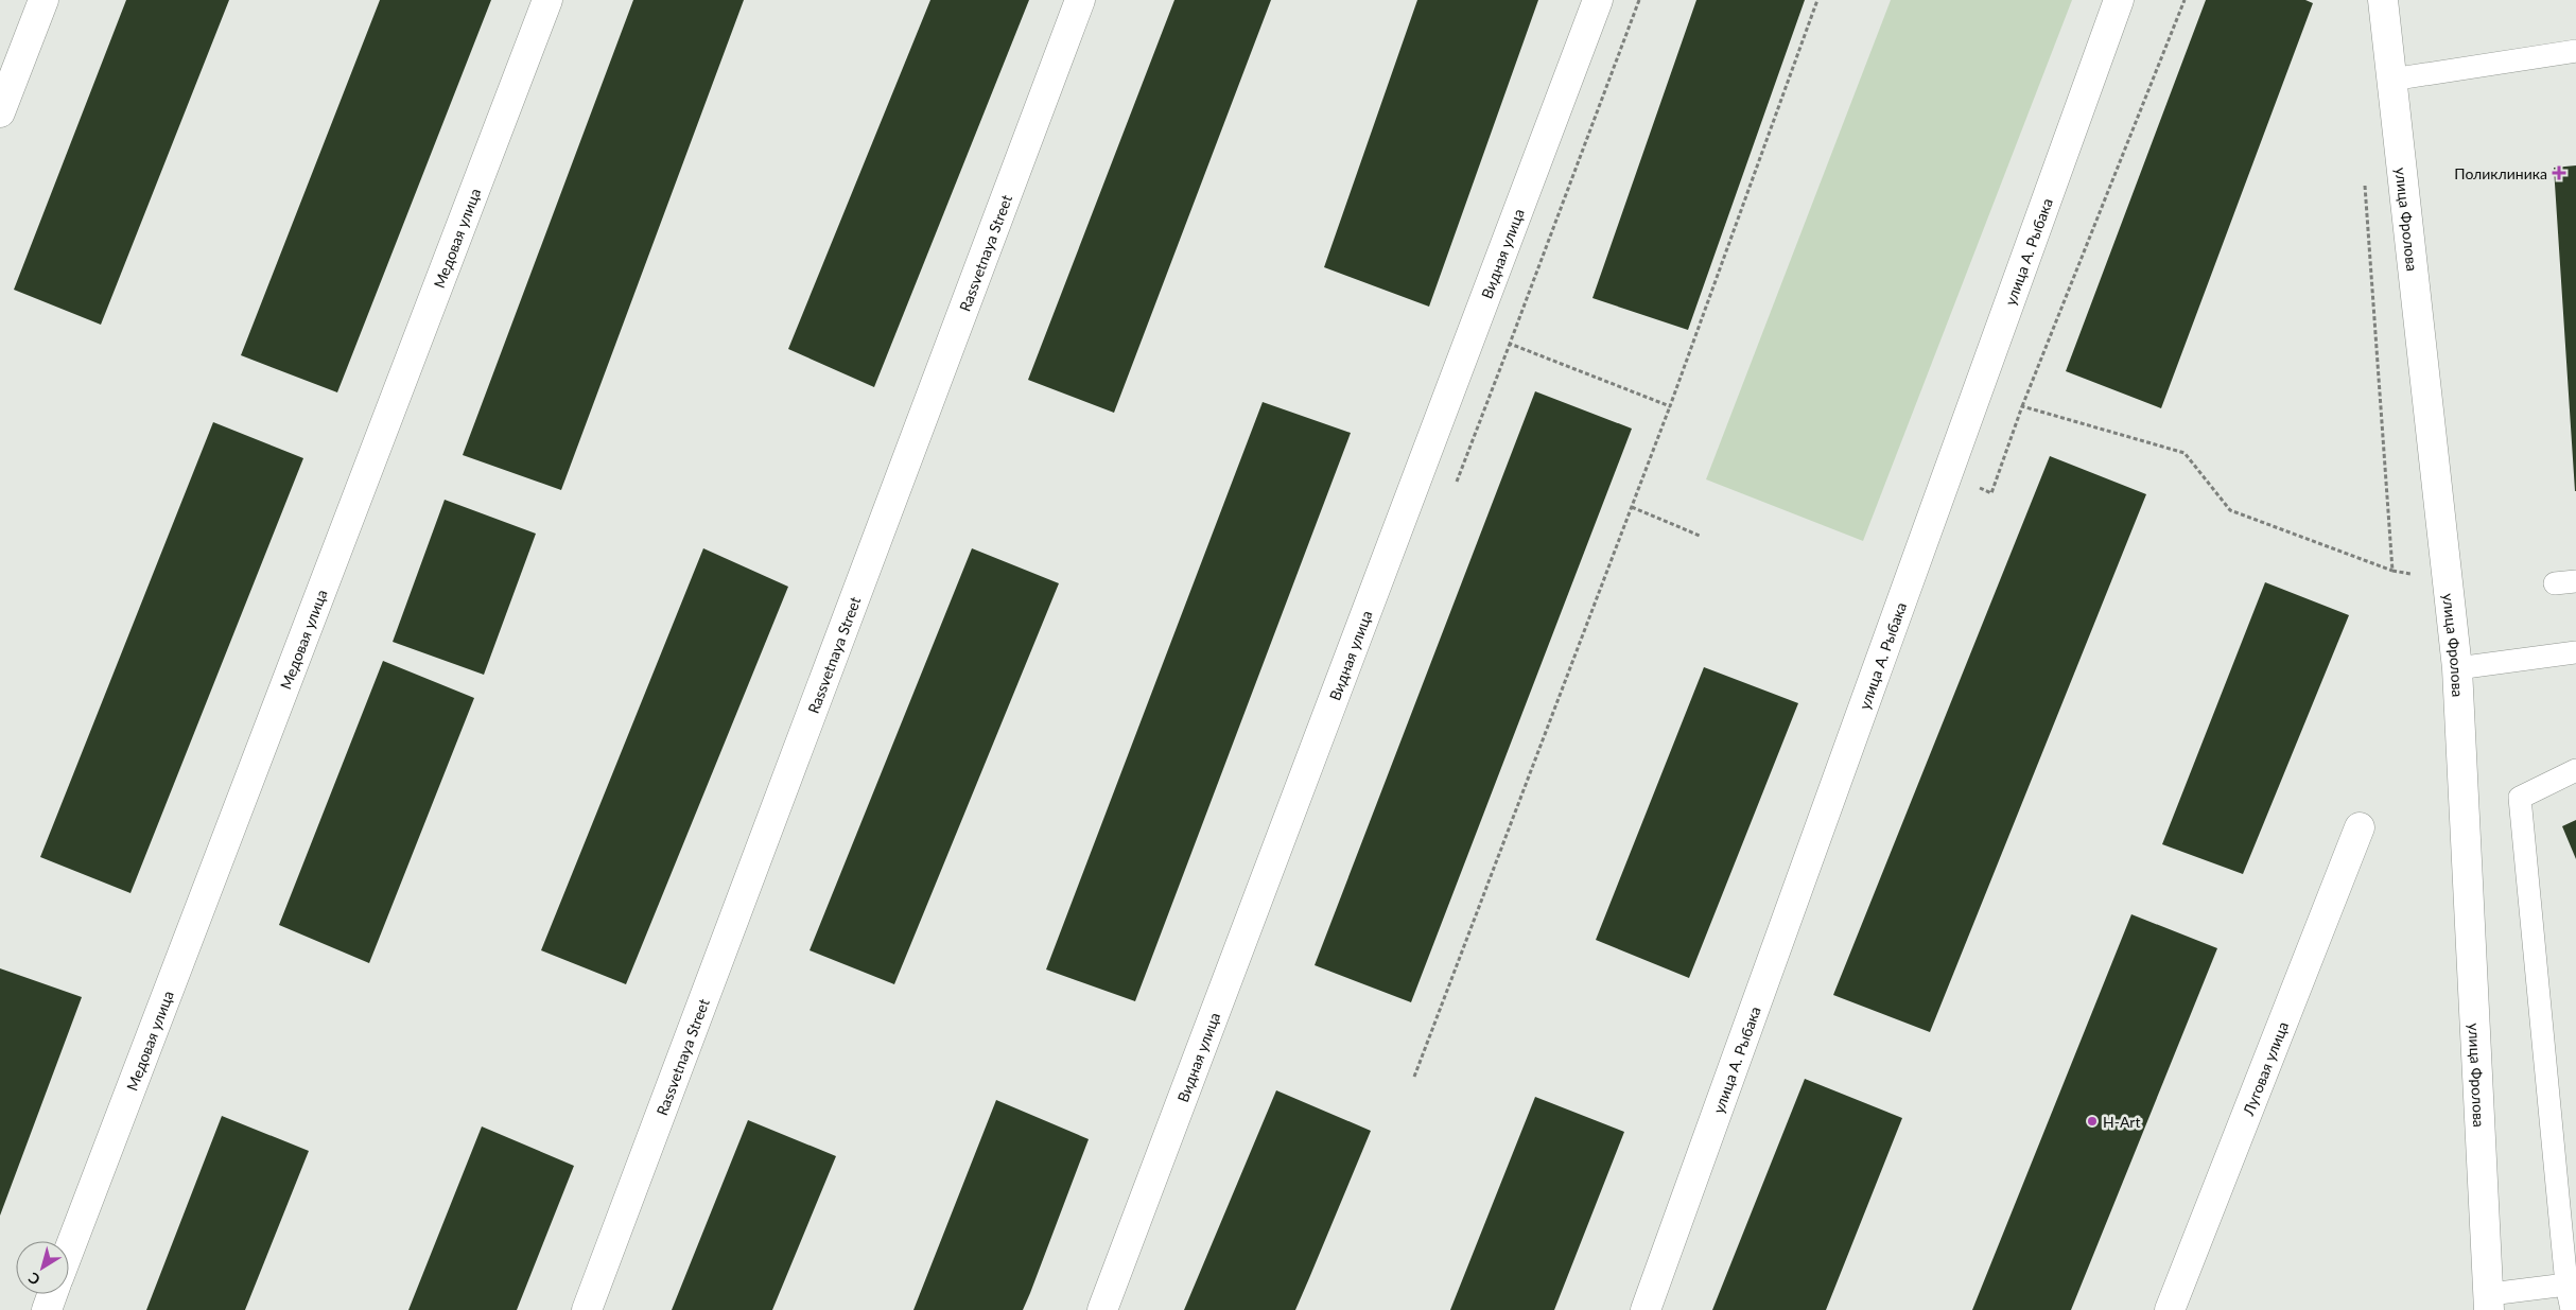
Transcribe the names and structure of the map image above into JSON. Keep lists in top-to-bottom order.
{
  "streets": {
    "street": [
      "улица Фролова",
      "Медовая улица",
      "улица А. Рыбака",
      "Rassvetnaya Street",
      "Видная улица",
      "Луговая улица"
    ]
  },
  "places": {
    "health": ["Поликлиника"],
    "other": ["H-Art"]
  },
  "north": "bottom left"
}
